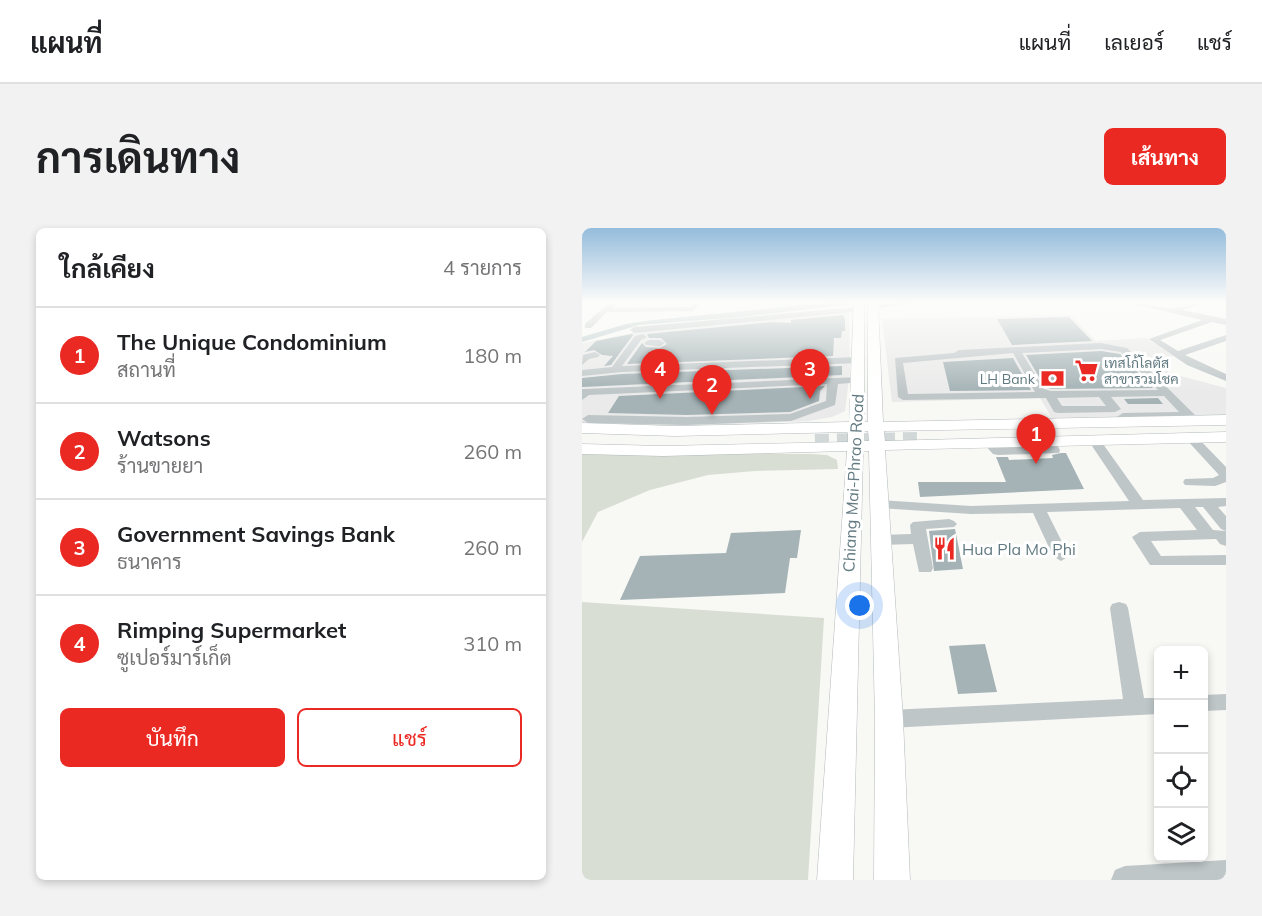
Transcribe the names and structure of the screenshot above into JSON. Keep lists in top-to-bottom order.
{
  "streets": {
    "main road": ["Chiang Mai-Phrao Road"]
  },
  "places": {
    "supermarket": ["เทสโก้โลตัส สาขารวมโชค"],
    "bank": ["LH Bank"],
    "restaurant": ["Hua Pla Mo Phi"]
  },
  "page": {
    "header": "แผนที่",
    "nav": ["แผนที่", "เลเยอร์", "แชร์"],
    "title": "การเดินทาง",
    "buttons": [
      "เส้นทาง",
      ["บันทึก", "แชร์"]
    ],
    "heading": ["ใกล้เคียง", "4 รายการ"],
    "list": [
      {
        "mark": "1",
        "name": "The Unique Condominium",
        "note": "สถานที่",
        "value": "180 m"
      },
      {
        "mark": "2",
        "name": "Watsons",
        "note": "ร้านขายยา",
        "value": "260 m"
      },
      {
        "mark": "3",
        "name": "Government Savings Bank",
        "note": "ธนาคาร",
        "value": "260 m"
      },
      {
        "mark": "4",
        "name": "Rimping Supermarket",
        "note": "ซูเปอร์มาร์เก็ต",
        "value": "310 m"
      }
    ],
    "pins": [
      "3",
      "4",
      "2",
      "1"
    ],
    "map_buttons": ["+", "−"]
  }
}
